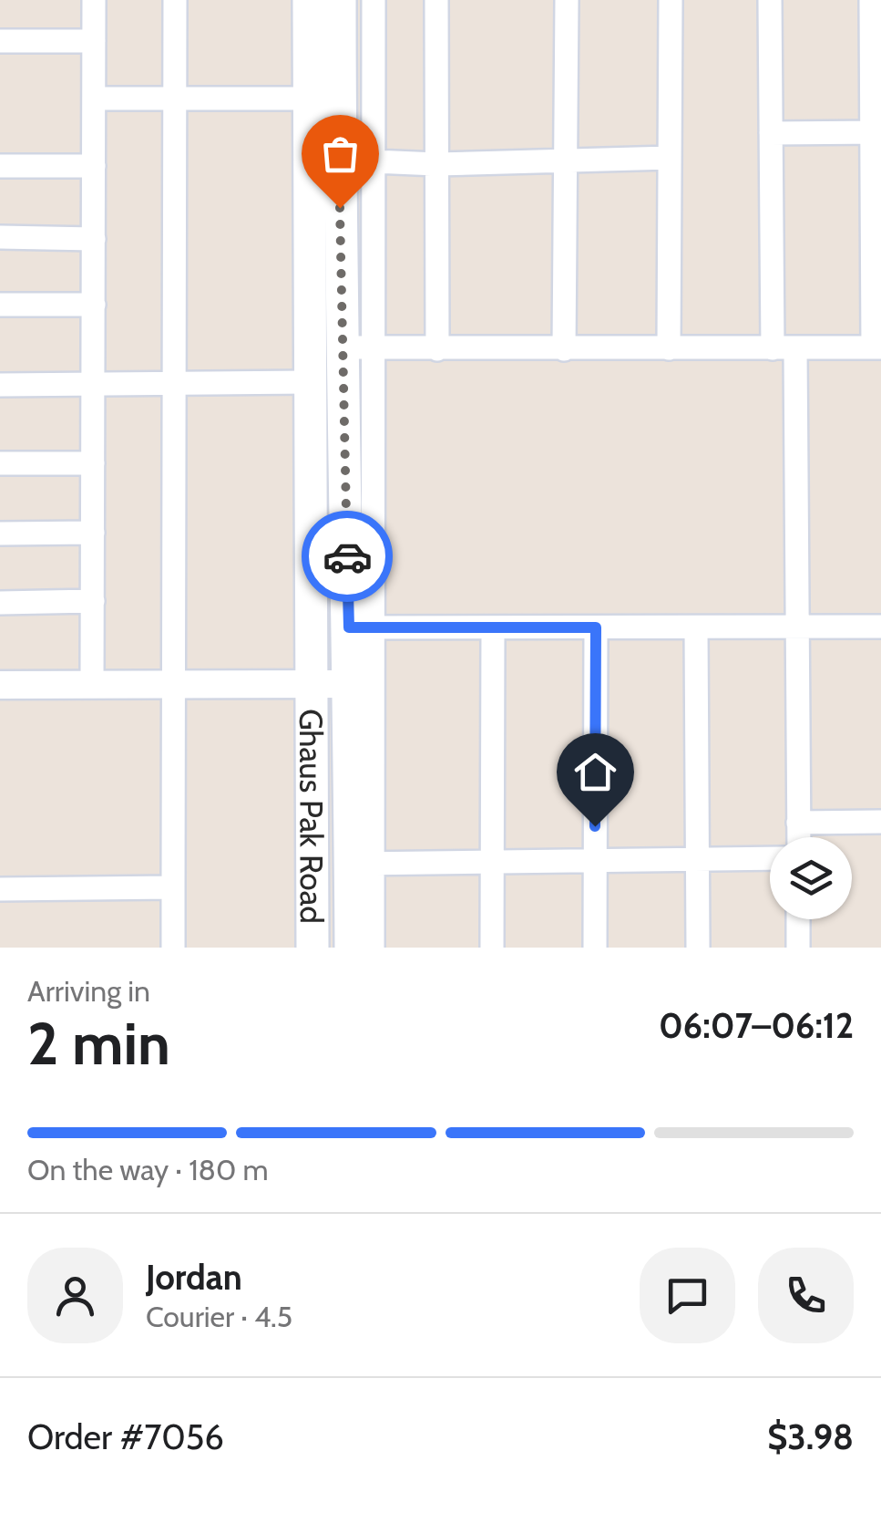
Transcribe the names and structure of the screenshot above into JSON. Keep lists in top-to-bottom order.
{
  "streets": {
    "main road": ["Ghaus Pak Road"]
  },
  "page": {
    "heading": ["2 min", "Arriving in", "06:07–06:12"],
    "panel": [
      "Jordan",
      "Courier · 4.5",
      "Order #7056",
      "$3.98"
    ],
    "bar": "On the way · 180 m"
  }
}
